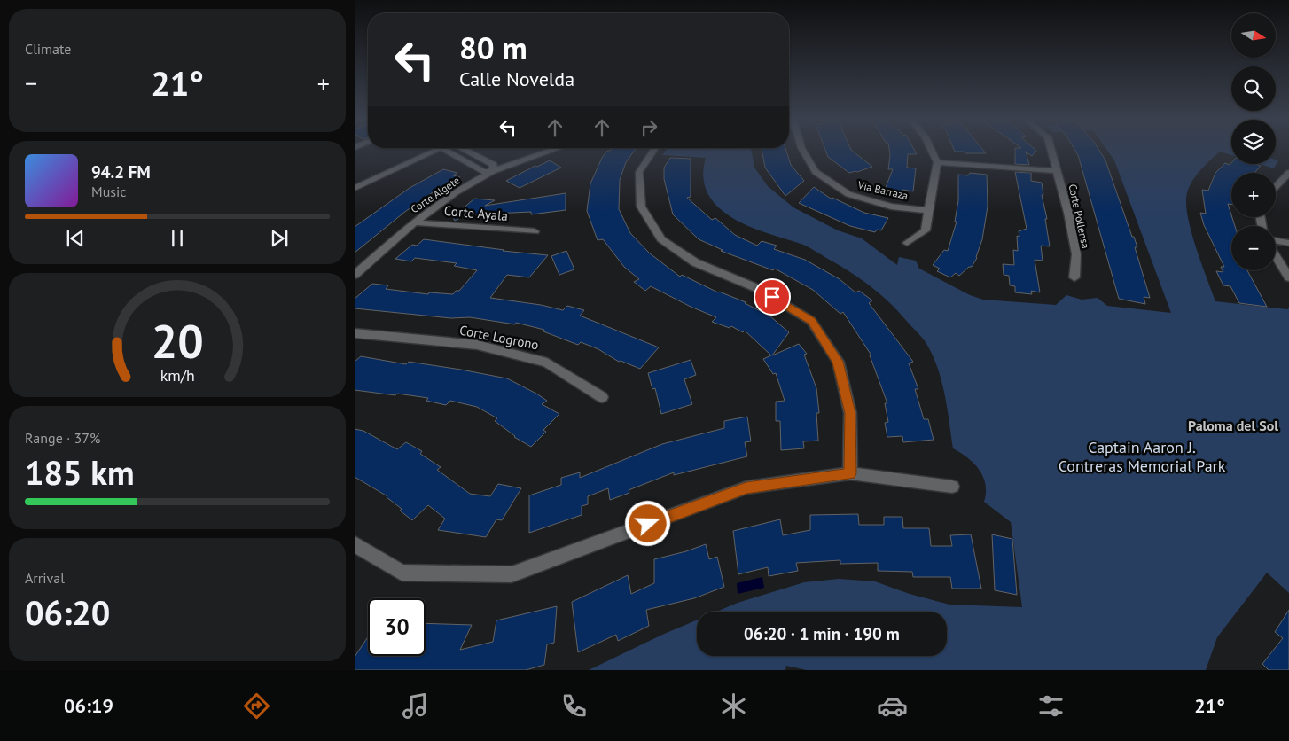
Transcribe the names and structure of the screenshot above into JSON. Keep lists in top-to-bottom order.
{
  "streets": {
    "street": [
      "Via Barraza",
      "Corte Algete",
      "Corte Ayala",
      "Corte Pollensa",
      "Corte Logrono"
    ]
  },
  "crossings": [
    ["Corte Algete", "Corte Ayala"]
  ],
  "districts": ["Paloma del Sol"],
  "parks": ["Captain Aaron J. Contreras Memorial Park"],
  "north": "right",
  "page": {
    "tile": [
      "Climate",
      ["Range · 37%", "185 km"],
      ["Arrival", "06:20"]
    ],
    "map_buttons": ["+", "−"],
    "turn": ["80 m", "Calle Novelda"],
    "heat": ["−", "21°", "+"],
    "song": ["94.2 FM", "Music"],
    "limit": "30",
    "trip": "06:20 · 1 min · 190 m",
    "tabs": ["06:19", "21°"],
    "gauge": ["20", "km/h"]
  }
}
